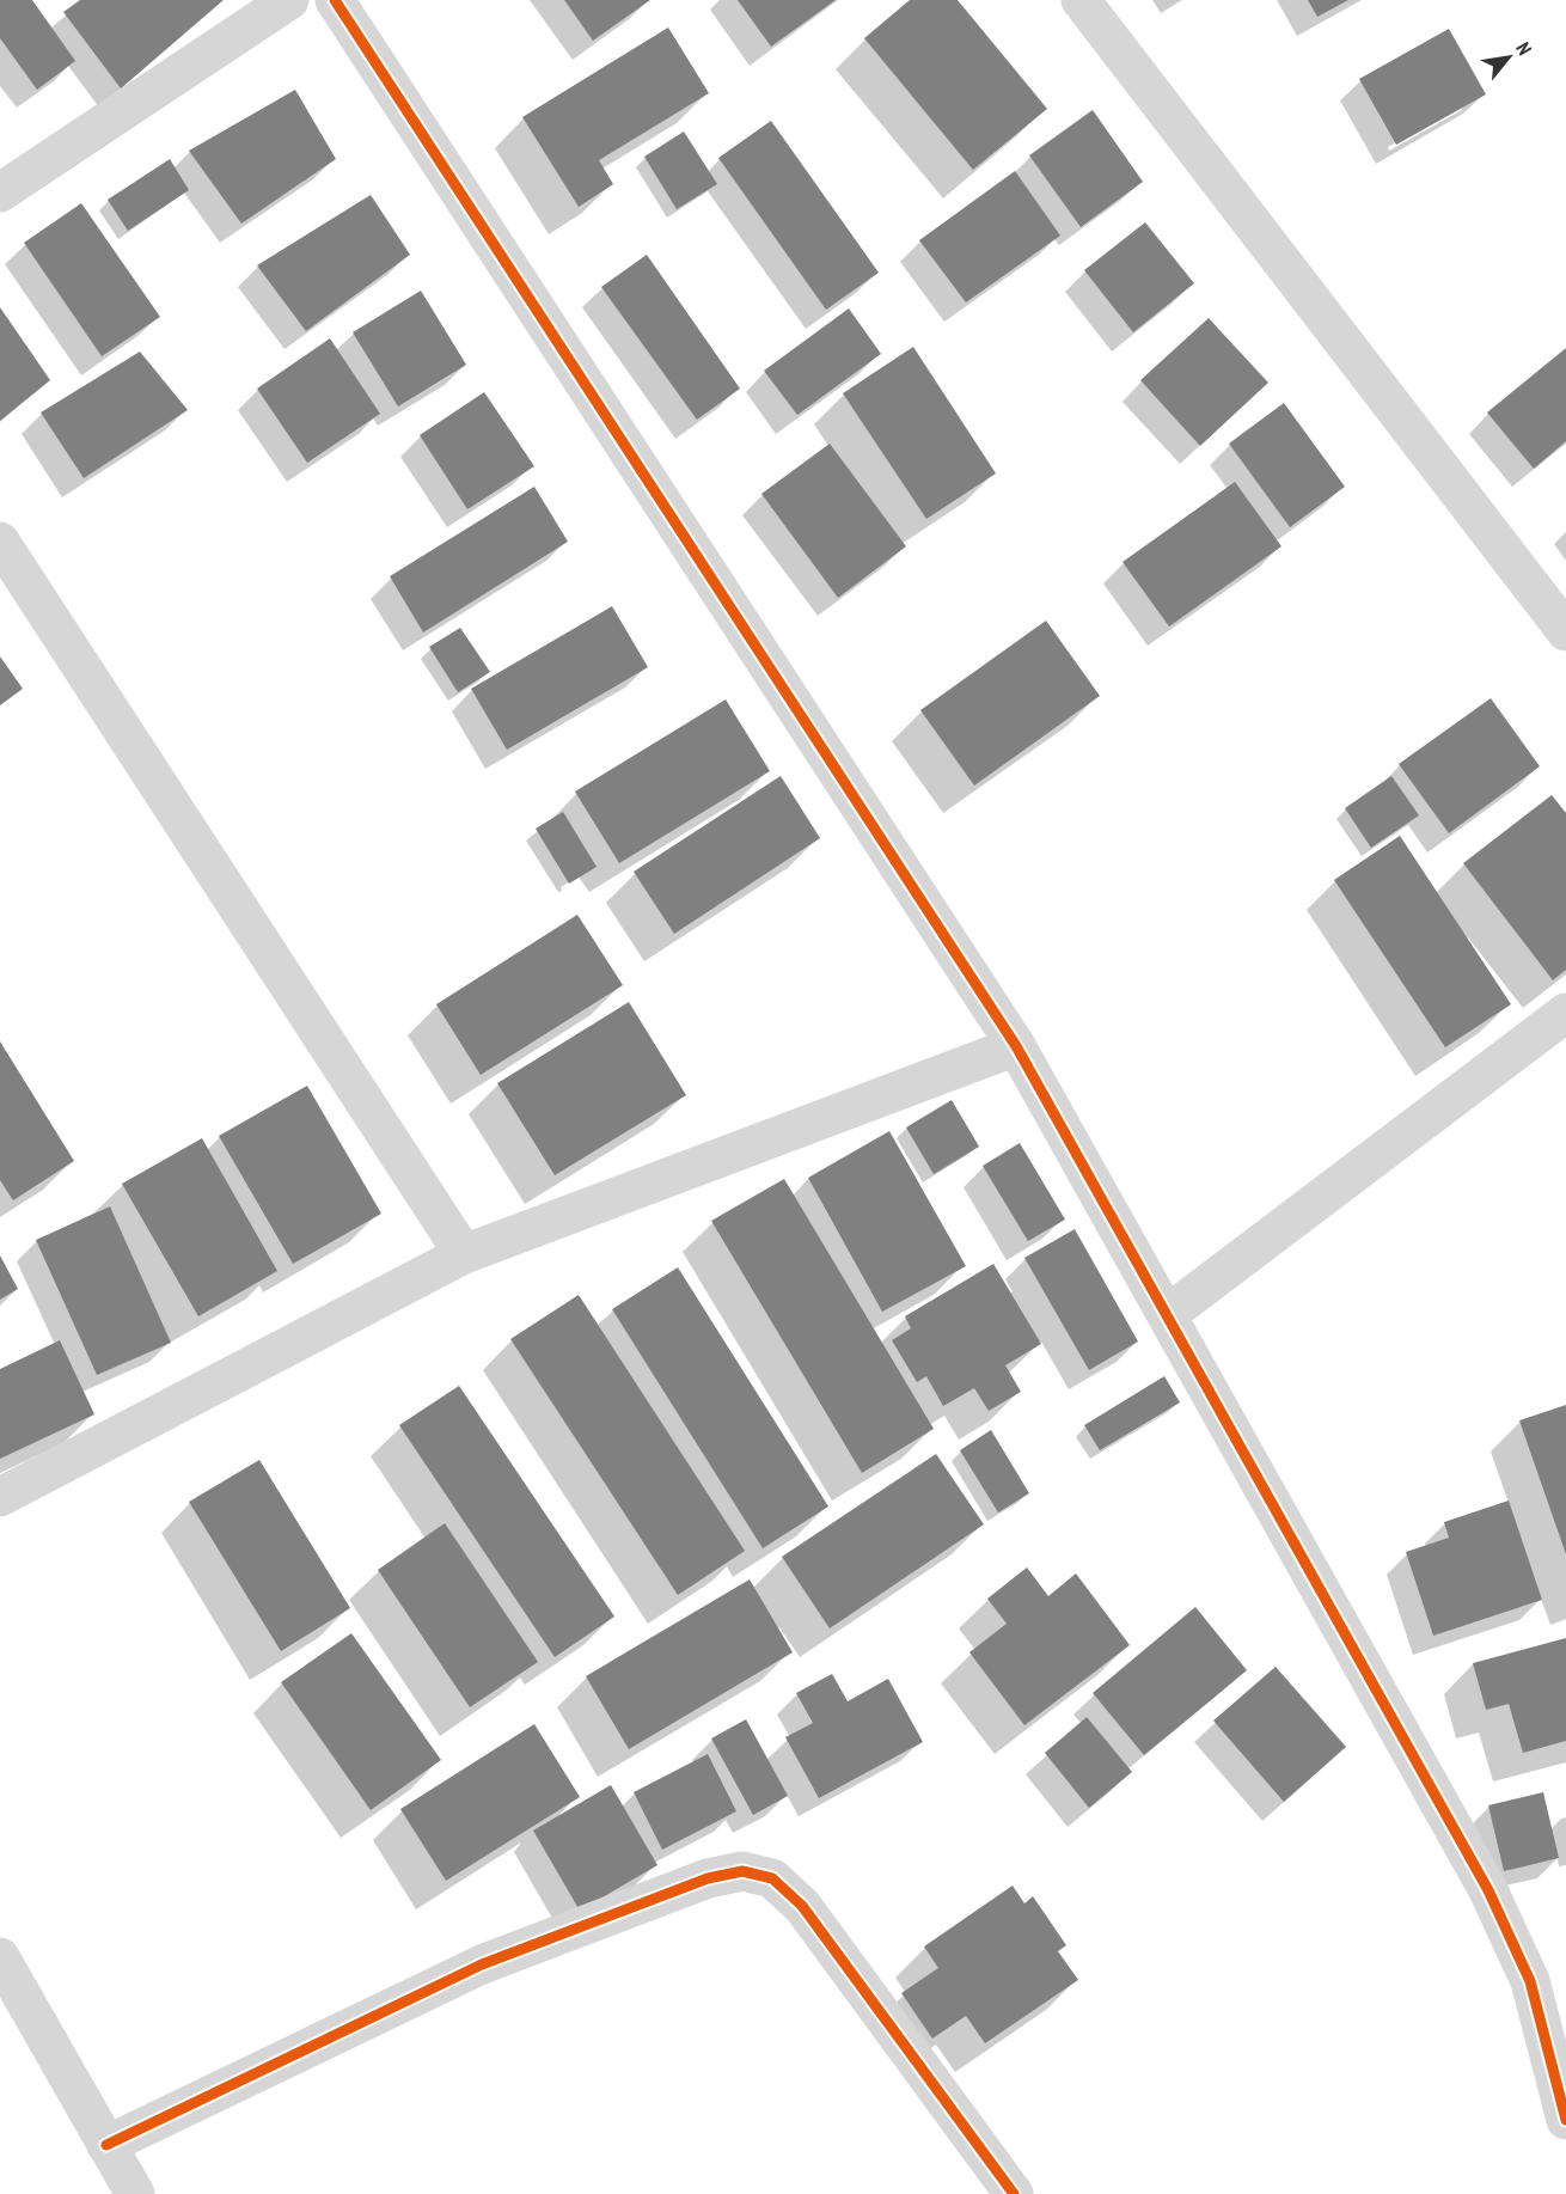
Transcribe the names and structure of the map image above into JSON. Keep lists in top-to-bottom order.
{
  "north": "top right"
}
